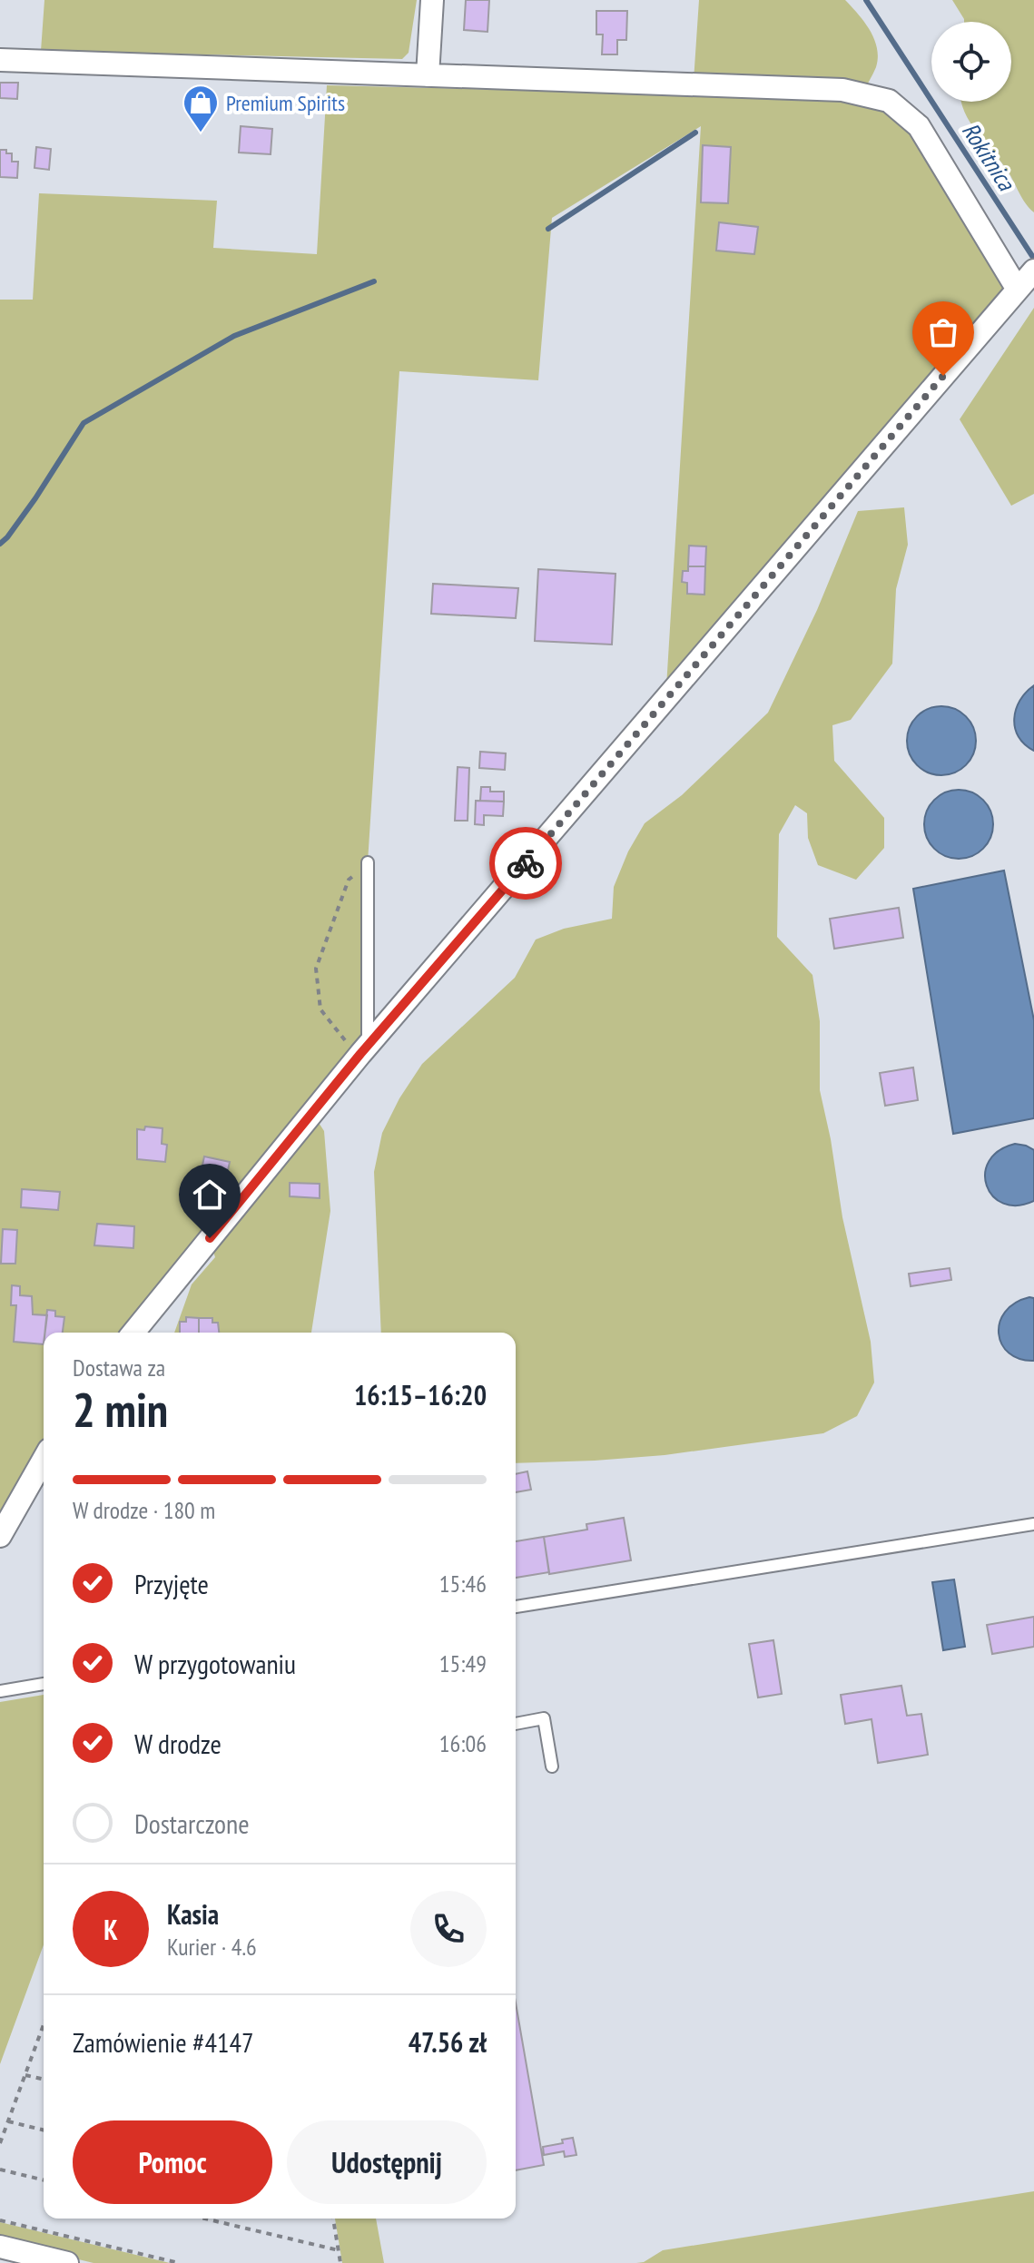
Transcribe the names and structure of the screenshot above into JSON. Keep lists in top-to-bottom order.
{
  "water": ["Rokitnica"],
  "places": {
    "shop": ["Premium Spirits"]
  },
  "page": {
    "heading": ["2 min", "Dostawa za", "16:15–16:20"],
    "panel": [
      "Kasia",
      "Kurier · 4.6",
      "Zamówienie #4147",
      "47.56 zł"
    ],
    "bar": "W drodze · 180 m",
    "list": [
      ["Przyjęte", "15:46"],
      ["W przygotowaniu", "15:49"],
      ["W drodze", "16:06"],
      "Dostarczone"
    ],
    "round": "K",
    "buttons": ["Pomoc", "Udostępnij"]
  }
}
